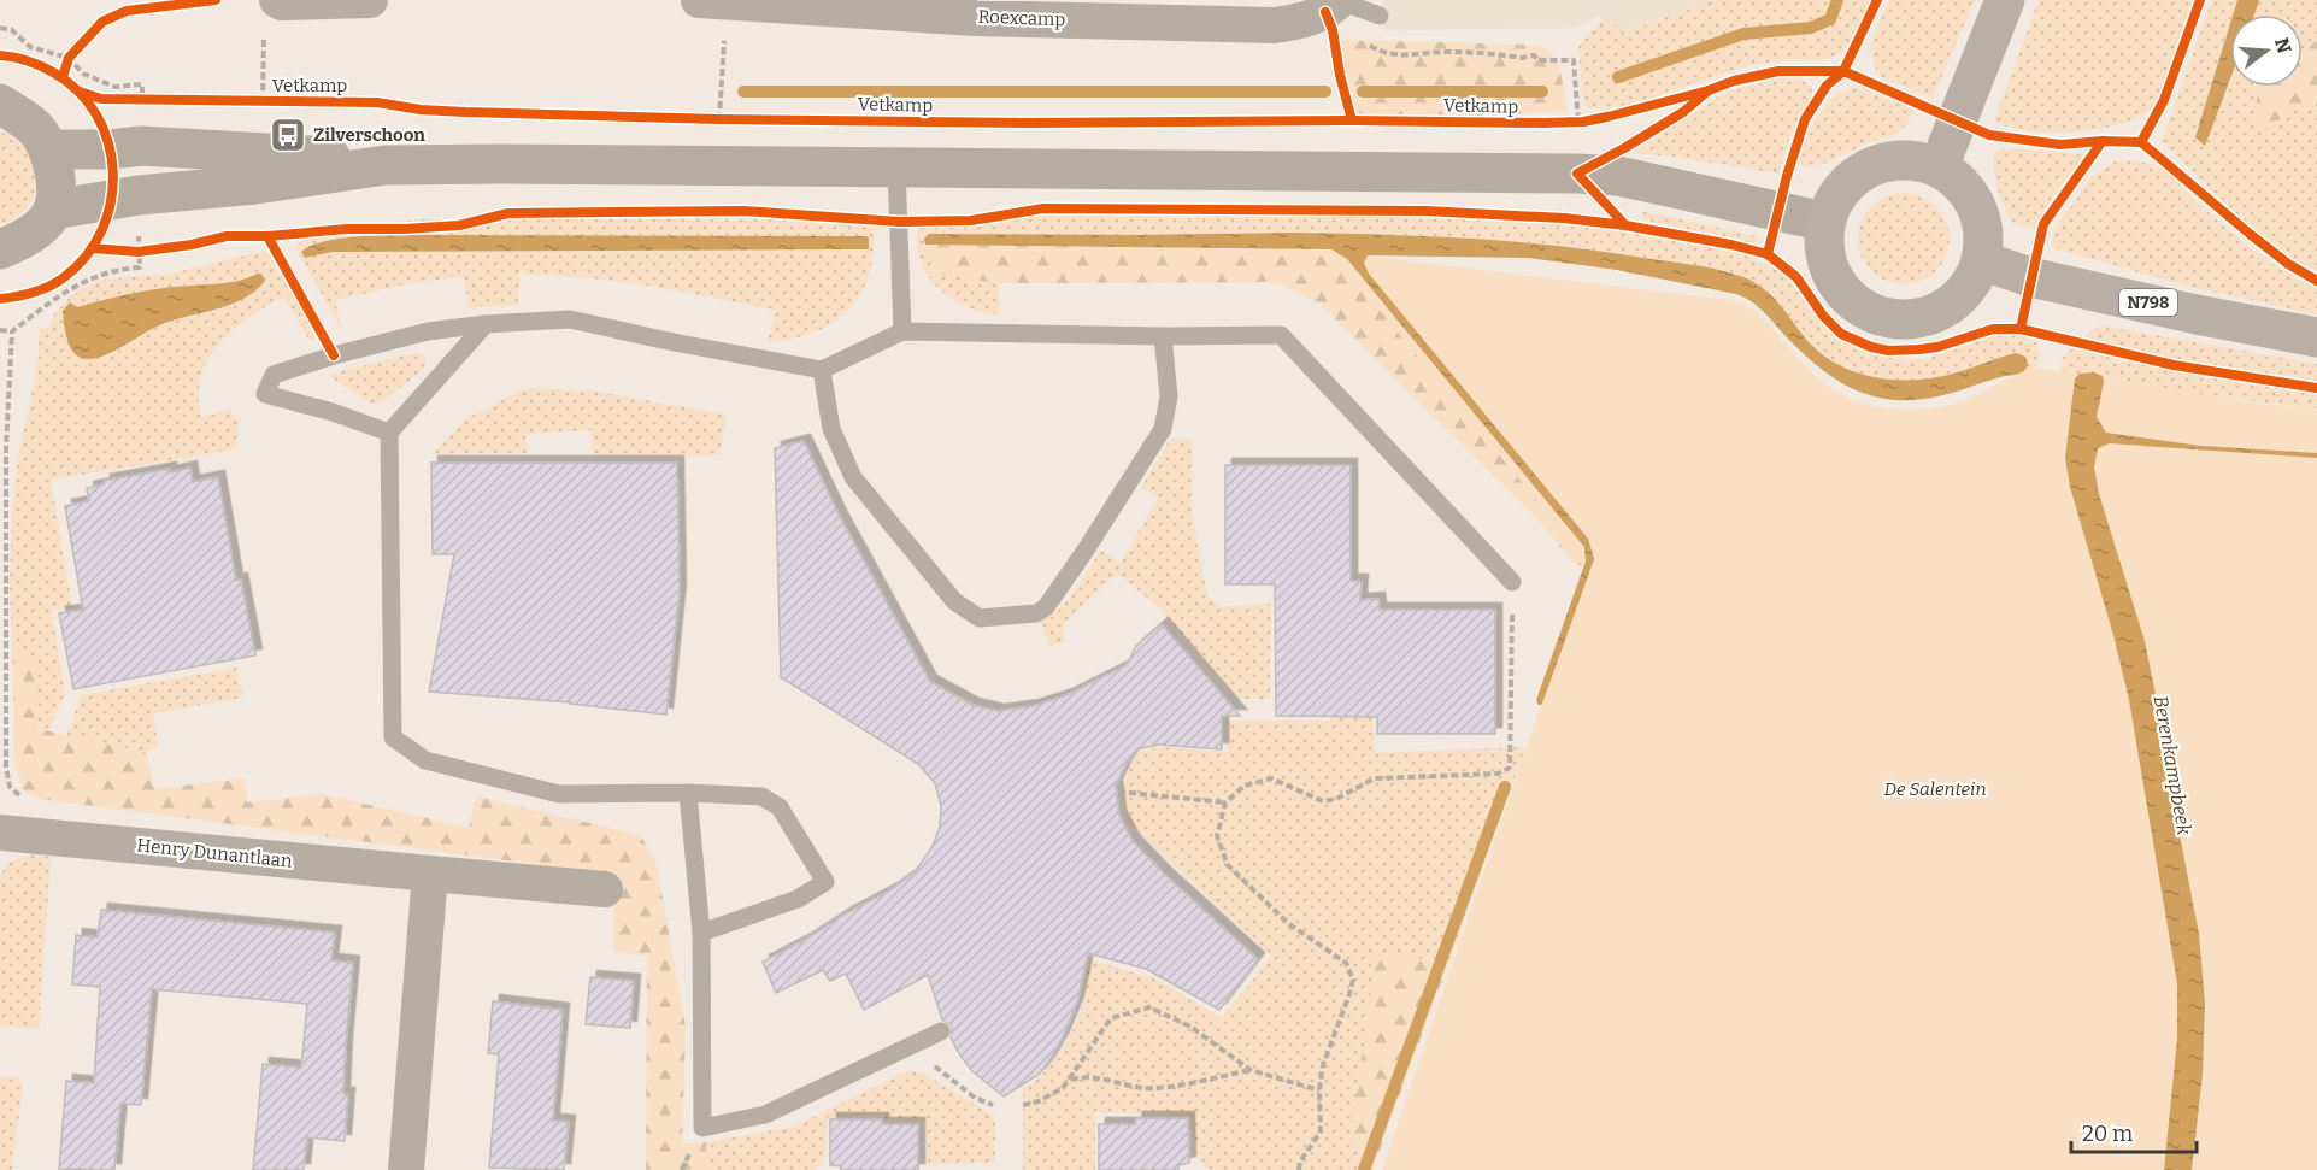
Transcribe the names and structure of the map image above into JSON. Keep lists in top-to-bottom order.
{
  "streets": {
    "main road": ["N798"],
    "street": ["Roexcamp", "Henry Dunantlaan"],
    "cycle path": ["Vetkamp"]
  },
  "water": ["Berenkampbeek"],
  "parks": ["De Salentein"],
  "places": {
    "bus stop": ["Zilverschoon"]
  },
  "scale_bar": "20 m",
  "north": "right"
}
